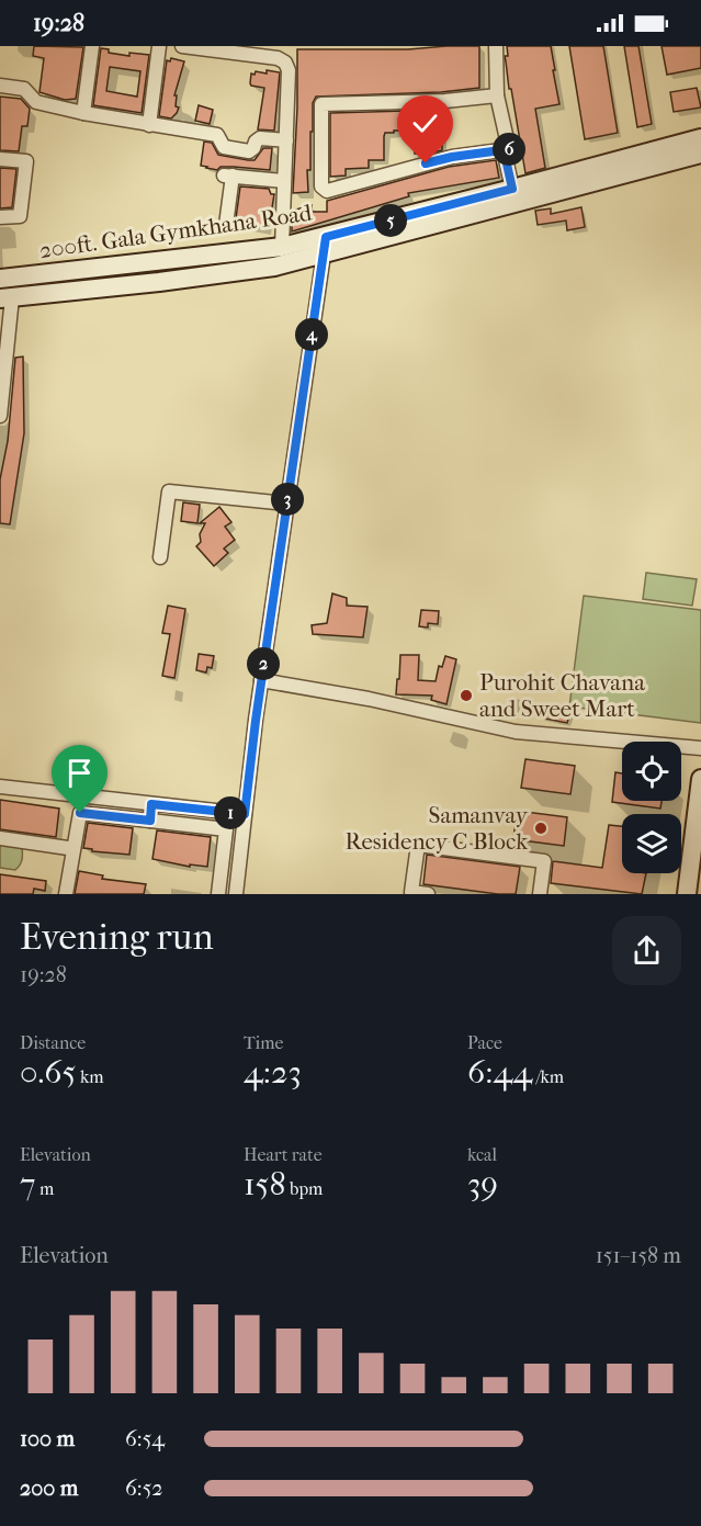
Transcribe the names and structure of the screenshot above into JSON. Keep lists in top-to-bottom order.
{
  "streets": {
    "street": ["200ft. Gala Gymkhana Road"]
  },
  "places": ["Purohit Chavana and Sweet Mart", "Samanvay Residency C Block"],
  "page": {
    "status": "19:28",
    "pins": [
      "6",
      "5",
      "4",
      "3",
      "2",
      "1"
    ],
    "heading": ["Evening run", "19:28"],
    "stats": [
      ["Distance", "0.65 km"],
      ["Time", "4:23"],
      ["Pace", "6:44 /km"],
      ["Elevation", "7 m"],
      ["Heart rate", "158 bpm"],
      ["kcal", "39"]
    ],
    "chart": ["Elevation", "151–158 m"],
    "list": [
      {
        "name": "100 m",
        "note": "6:54"
      },
      {
        "name": "200 m",
        "note": "6:52"
      }
    ]
  }
}
